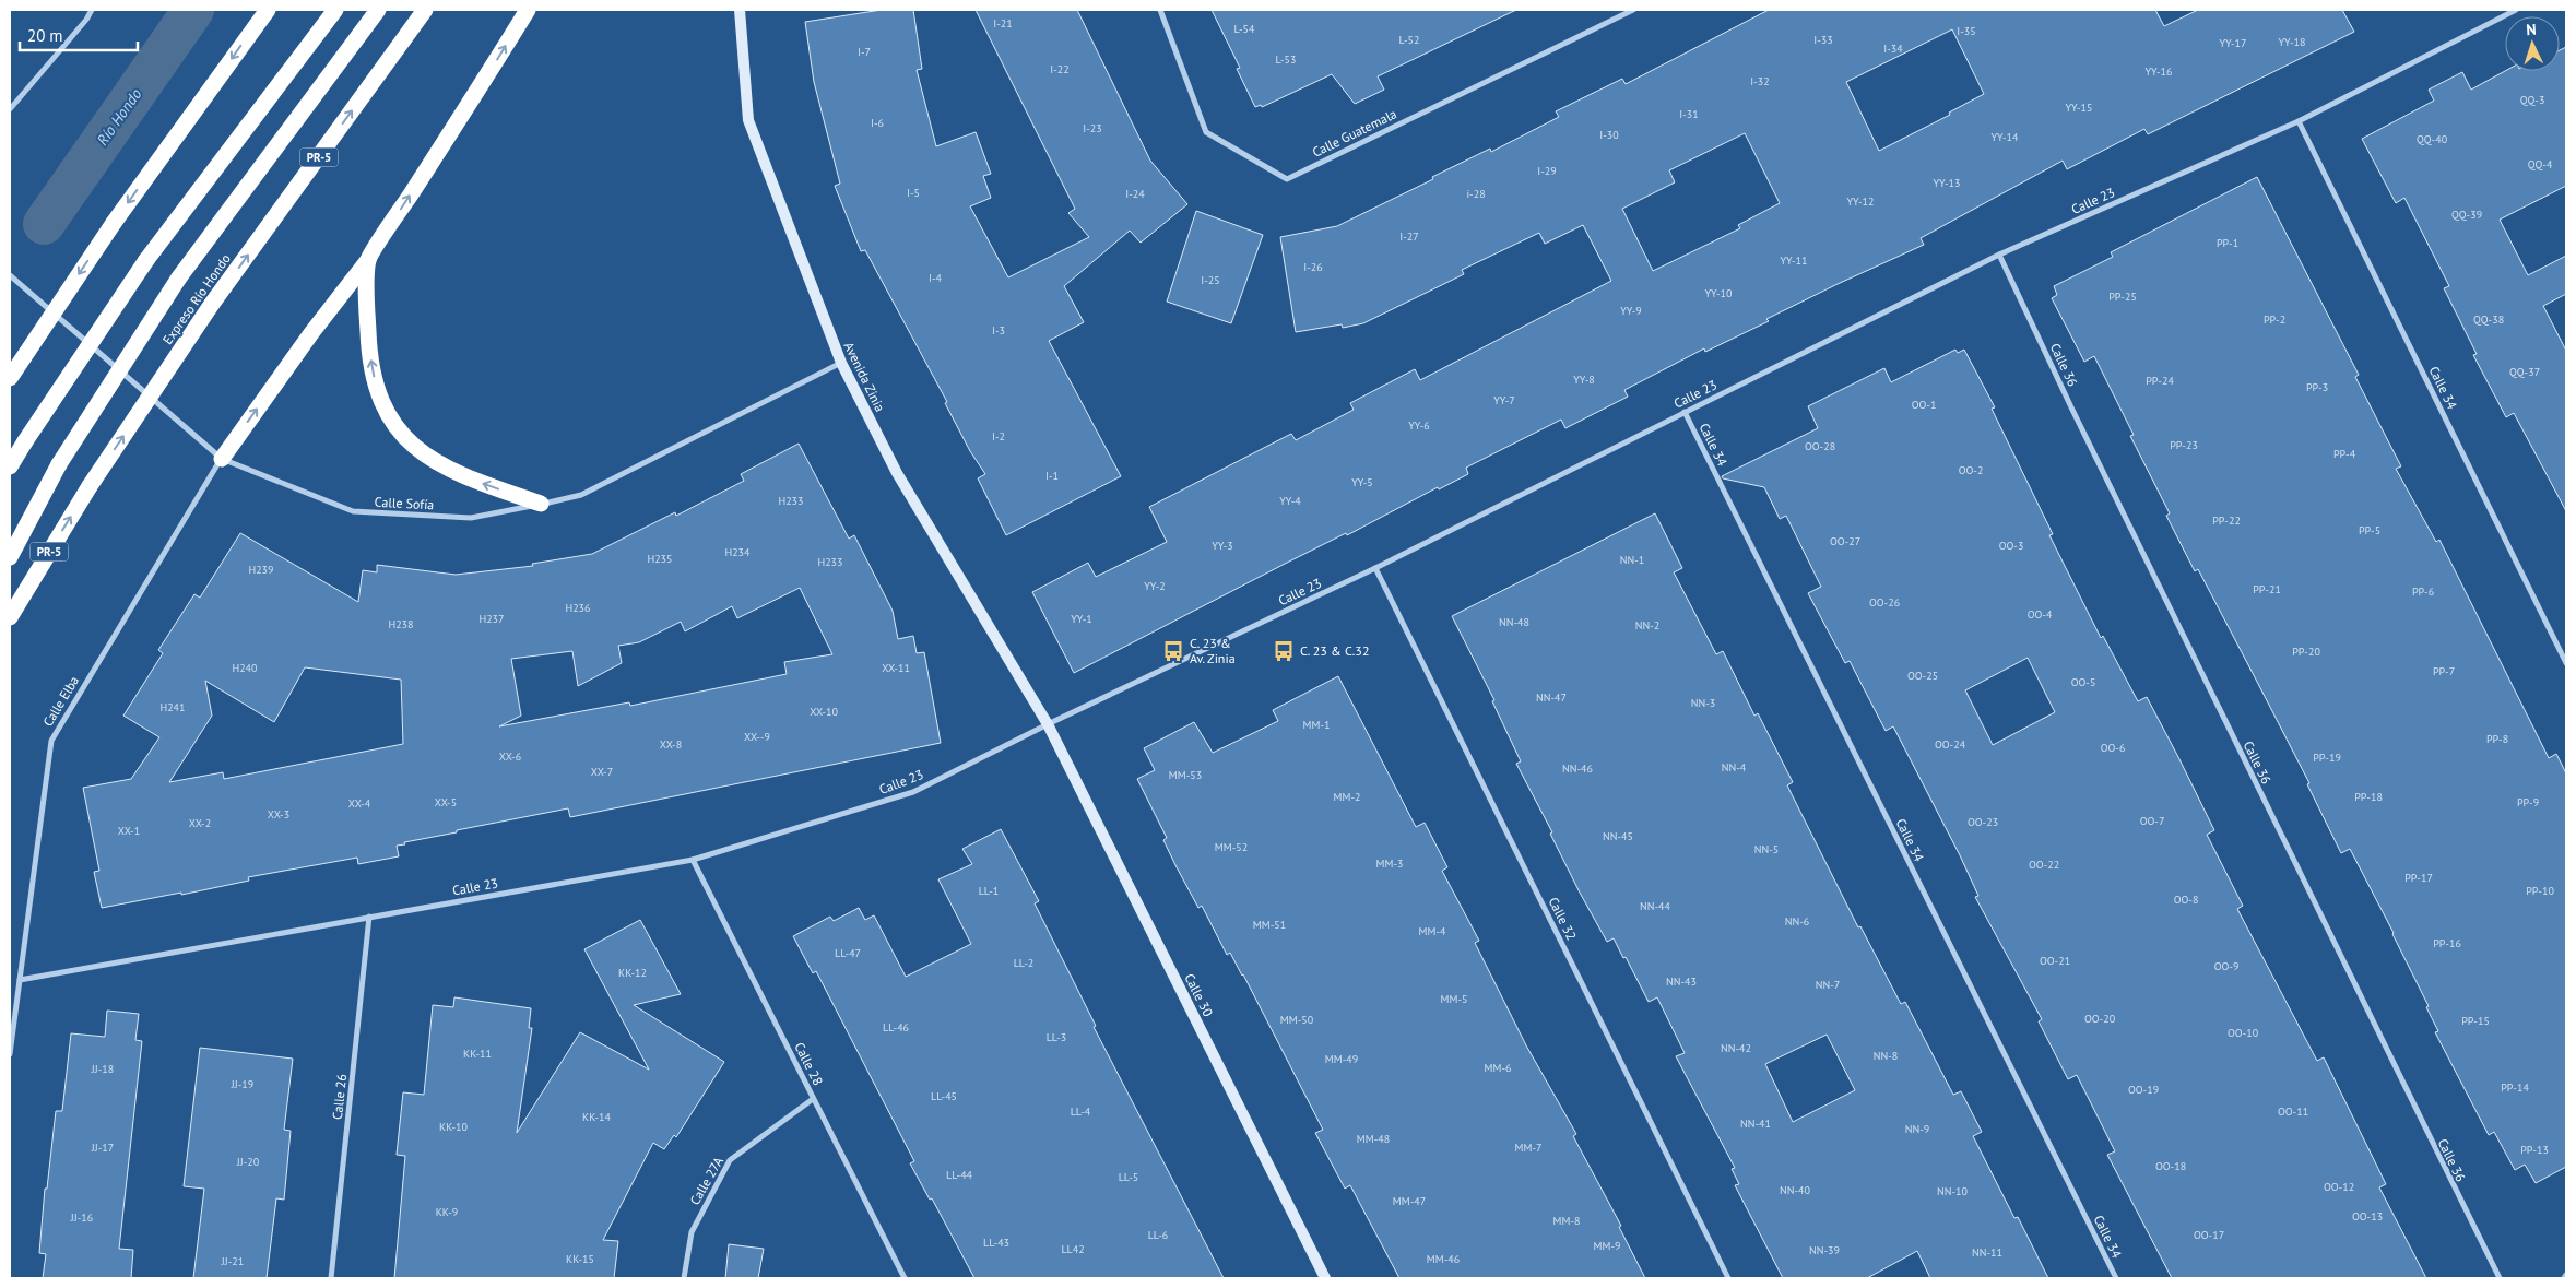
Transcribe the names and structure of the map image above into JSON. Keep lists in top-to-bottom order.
{
  "streets": {
    "highway": ["PR-5", "Expreso Río Hondo"],
    "street": [
      "Calle Guatemala",
      "Calle 23",
      "Calle 36",
      "Avenida Zinia",
      "Calle 34",
      "Calle Sofía",
      "Calle Elba",
      "Calle 32",
      "Calle 30",
      "Calle 28",
      "Calle 26",
      "Calle 27A"
    ]
  },
  "crossings": [
    ["Calle 23", "Calle 36"],
    ["Calle 23", "Avenida Zinia"],
    ["Calle 23", "Calle 34"],
    ["Calle 23", "Calle Elba"],
    ["Calle 23", "Calle 32"],
    ["Calle 23", "Calle 30"],
    ["Calle 23", "Calle 28"],
    ["Calle 23", "Calle 26"],
    ["Avenida Zinia", "Calle Sofía"],
    ["Avenida Zinia", "Calle 30"],
    ["Calle Sofía", "Calle Elba"],
    ["Calle 28", "Calle 27A"]
  ],
  "water": ["Río Hondo"],
  "places": {
    "bus stop": ["C. 23 & Av. Zinia", "C. 23 & C.32"]
  },
  "house_numbers": [
    "I-21",
    "L-54",
    "I-35",
    "L-52",
    "I-33",
    "YY-18",
    "YY-17",
    "I-34",
    "I-7",
    "L-53",
    "I-22",
    "YY-16",
    "I-32",
    "QQ-3",
    "YY-15",
    "I-31",
    "I-6",
    "I-23",
    "I-30",
    "YY-14",
    "QQ-40",
    "QQ-4",
    "I-29",
    "YY-13",
    "I-5",
    "I-24",
    "i-28",
    "YY-12",
    "QQ-39",
    "I-27",
    "PP-1",
    "YY-11",
    "I-26",
    "I-4",
    "I-25",
    "YY-10",
    "PP-25",
    "YY-9",
    "PP-2",
    "QQ-38",
    "I-3",
    "QQ-37",
    "YY-8",
    "PP-24",
    "PP-3",
    "YY-7",
    "OO-1",
    "YY-6",
    "I-2",
    "PP-23",
    "OO-28",
    "PP-4",
    "OO-2",
    "I-1",
    "YY-5",
    "H233",
    "YY-4",
    "PP-22",
    "PP-5",
    "OO-27",
    "YY-3",
    "OO-3",
    "H234",
    "H235",
    "NN-1",
    "H233",
    "H239",
    "YY-2",
    "PP-21",
    "PP-6",
    "OO-26",
    "H236",
    "OO-4",
    "H237",
    "YY-1",
    "NN-48",
    "H238",
    "NN-2",
    "PP-20",
    "H240",
    "XX-11",
    "PP-7",
    "OO-25",
    "OO-5",
    "NN-47",
    "NN-3",
    "H241",
    "XX-10",
    "MM-1",
    "XX--9",
    "PP-8",
    "XX-8",
    "OO-24",
    "OO-6",
    "XX-6",
    "PP-19",
    "NN-4",
    "NN-46",
    "XX-7",
    "MM-53",
    "MM-2",
    "PP-18",
    "XX-5",
    "PP-9",
    "XX-4",
    "XX-3",
    "OO-7",
    "OO-23",
    "XX-2",
    "XX-1",
    "NN-45",
    "MM-52",
    "NN-5",
    "MM-3",
    "OO-22",
    "PP-17",
    "LL-1",
    "PP-10",
    "OO-8",
    "NN-44",
    "NN-6",
    "MM-51",
    "MM-4",
    "PP-16",
    "LL-47",
    "OO-21",
    "LL-2",
    "OO-9",
    "KK-12",
    "NN-43",
    "NN-7",
    "MM-5",
    "OO-20",
    "MM-50",
    "PP-15",
    "LL-46",
    "OO-10",
    "LL-3",
    "NN-42",
    "KK-11",
    "NN-8",
    "MM-49",
    "MM-6",
    "JJ-18",
    "JJ-19",
    "PP-14",
    "OO-19",
    "LL-45",
    "LL-4",
    "OO-11",
    "KK-14",
    "NN-41",
    "KK-10",
    "NN-9",
    "MM-48",
    "JJ-17",
    "MM-7",
    "PP-13",
    "JJ-20",
    "OO-18",
    "LL-44",
    "LL-5",
    "OO-12",
    "NN-40",
    "NN-10",
    "MM-47",
    "KK-9",
    "OO-13",
    "JJ-16",
    "MM-8",
    "LL-6",
    "OO-17",
    "LL-43",
    "MM-9",
    "LL42",
    "NN-39",
    "NN-11",
    "KK-15",
    "MM-46",
    "JJ-21"
  ],
  "scale_bar": "20 m",
  "north": "top"
}
